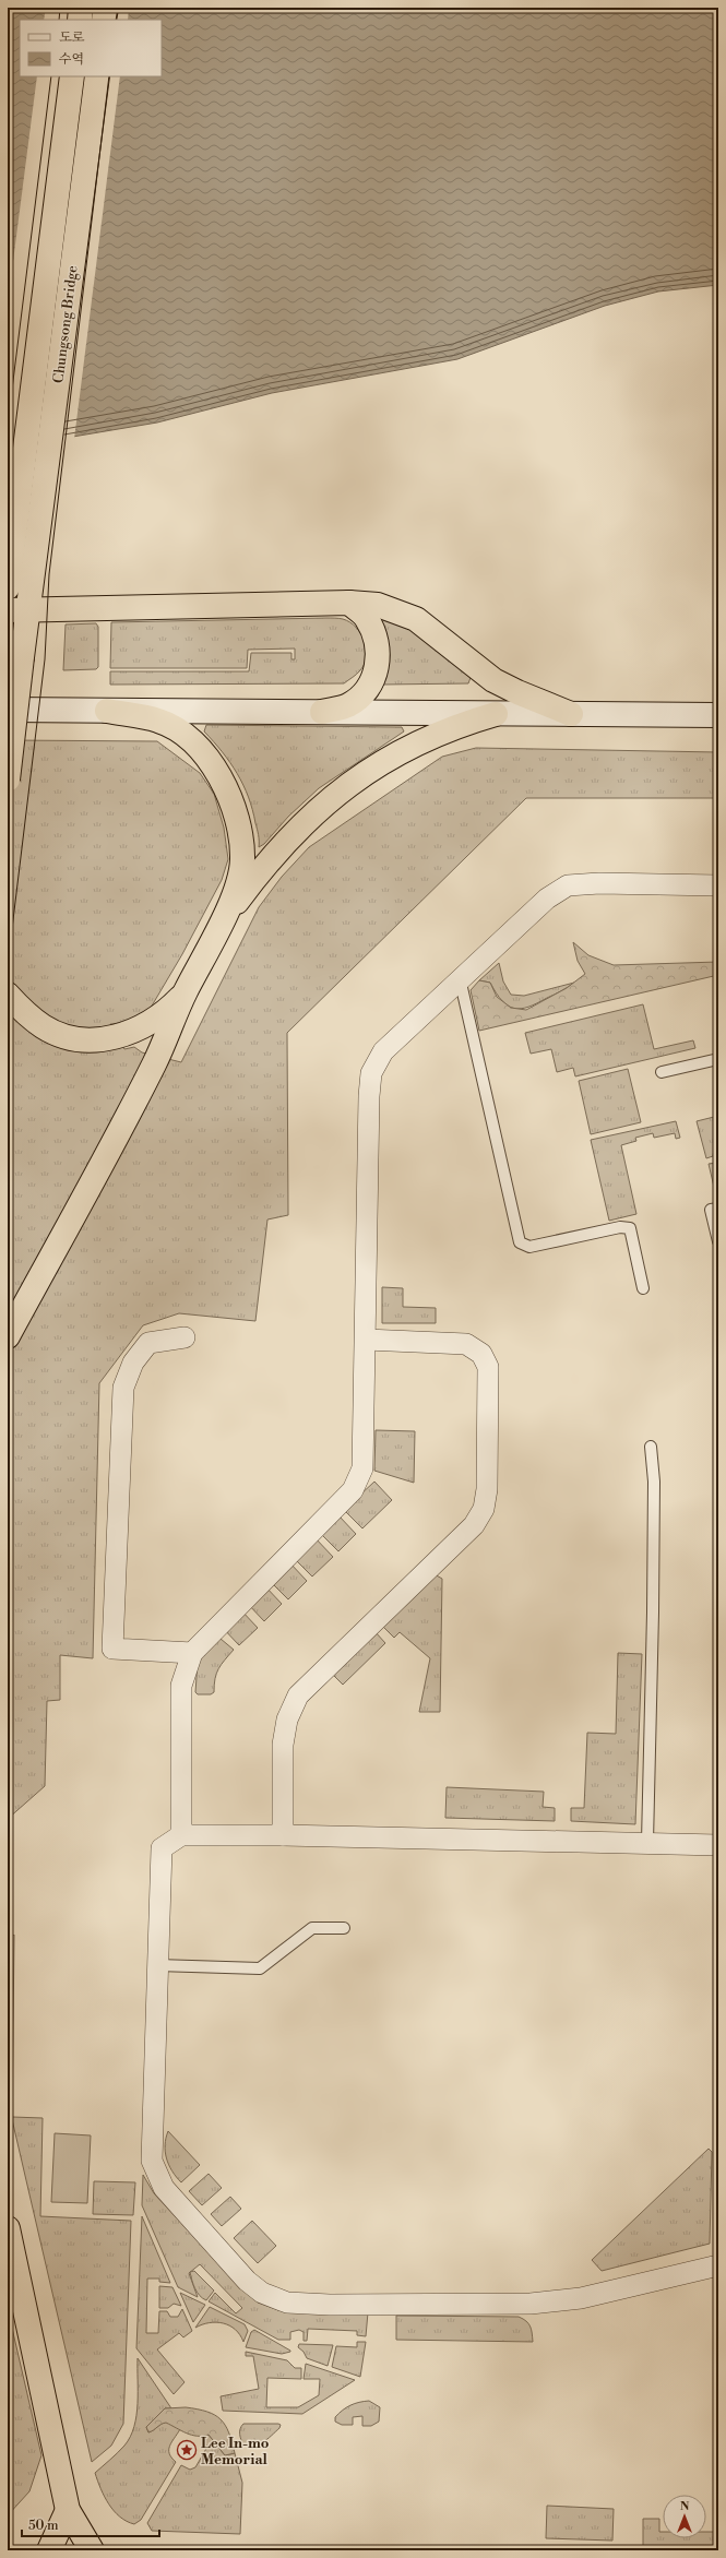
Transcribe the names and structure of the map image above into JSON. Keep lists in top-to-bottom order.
{
  "streets": {
    "highway": ["Chungsong Bridge"]
  },
  "places": {
    "place": ["Lee In-mo Memorial"]
  },
  "legend": ["도로", "수역"],
  "scale_bar": "50 m",
  "north": "top"
}
